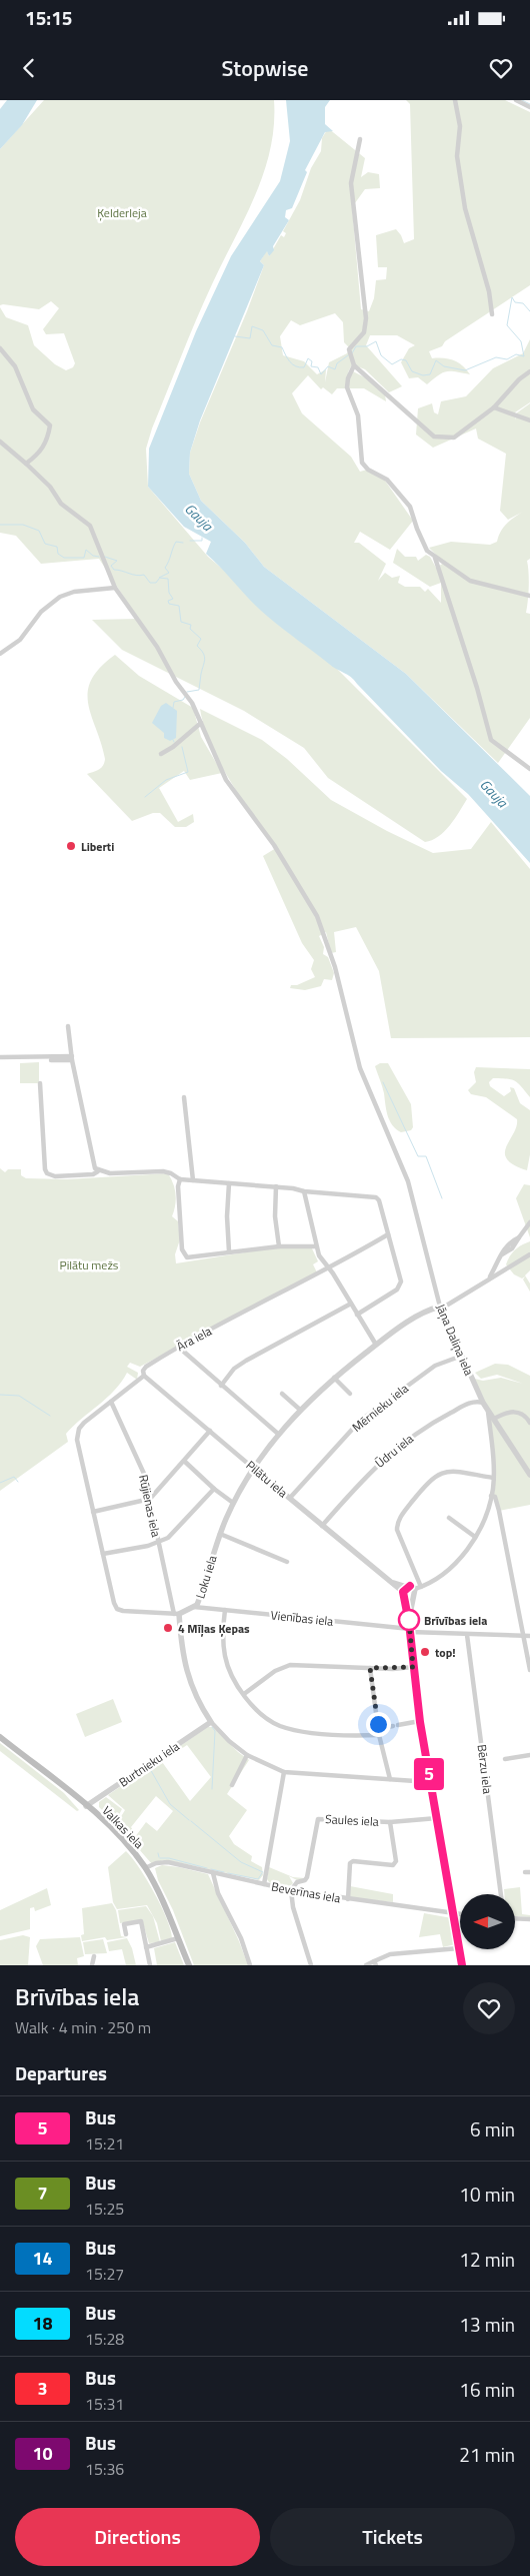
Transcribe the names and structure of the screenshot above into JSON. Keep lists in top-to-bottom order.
{
  "streets": {
    "main road": ["Valkas iela"],
    "street": [
      "Āra iela",
      "Jāņa Daliņa iela",
      "Mērnieku iela",
      "Ūdru iela",
      "Pilātu iela",
      "Rūjienas iela",
      "Loku iela",
      "Vienības iela",
      "Burtnieku iela",
      "Bērzu iela",
      "Saules iela",
      "Beverīnas iela"
    ]
  },
  "crossings": [
    ["Āra iela", "Pilātu iela"],
    ["Āra iela", "Rūjienas iela"],
    ["Jāņa Daliņa iela", "Mērnieku iela"],
    ["Jāņa Daliņa iela", "Ūdru iela"],
    ["Jāņa Daliņa iela", "Loku iela"],
    ["Mērnieku iela", "Pilātu iela"],
    ["Ūdru iela", "Pilātu iela"],
    ["Pilātu iela", "Loku iela"],
    ["Rūjienas iela", "Loku iela"],
    ["Loku iela", "Vienības iela"],
    ["Vienības iela", "Bērzu iela"],
    ["Burtnieku iela", "Valkas iela"],
    ["Saules iela", "Beverīnas iela"],
    ["Valkas iela", "Beverīnas iela"]
  ],
  "water": ["Gauja"],
  "parks": ["Ķelderleja", "Pilātu mežs"],
  "places": [
    "Liberti",
    "Brīvības iela",
    "4 Mīļas Ķepas",
    "top!"
  ],
  "lines": ["bus line 5"],
  "north": "left",
  "page": {
    "status": "15:15",
    "header": "Stopwise",
    "on_map": "5",
    "heading": [
      ["Brīvības iela", "Walk · 4 min · 250 m"],
      "Departures"
    ],
    "list": [
      {
        "mark": "5",
        "name": "Bus",
        "note": "15:21",
        "value": "6 min"
      },
      {
        "mark": "7",
        "name": "Bus",
        "note": "15:25",
        "value": "10 min"
      },
      {
        "mark": "14",
        "name": "Bus",
        "note": "15:27",
        "value": "12 min"
      },
      {
        "mark": "18",
        "name": "Bus",
        "note": "15:28",
        "value": "13 min"
      },
      {
        "mark": "3",
        "name": "Bus",
        "note": "15:31",
        "value": "16 min"
      },
      {
        "mark": "10",
        "name": "Bus",
        "note": "15:36",
        "value": "21 min"
      }
    ],
    "buttons": ["Directions", "Tickets"]
  }
}
